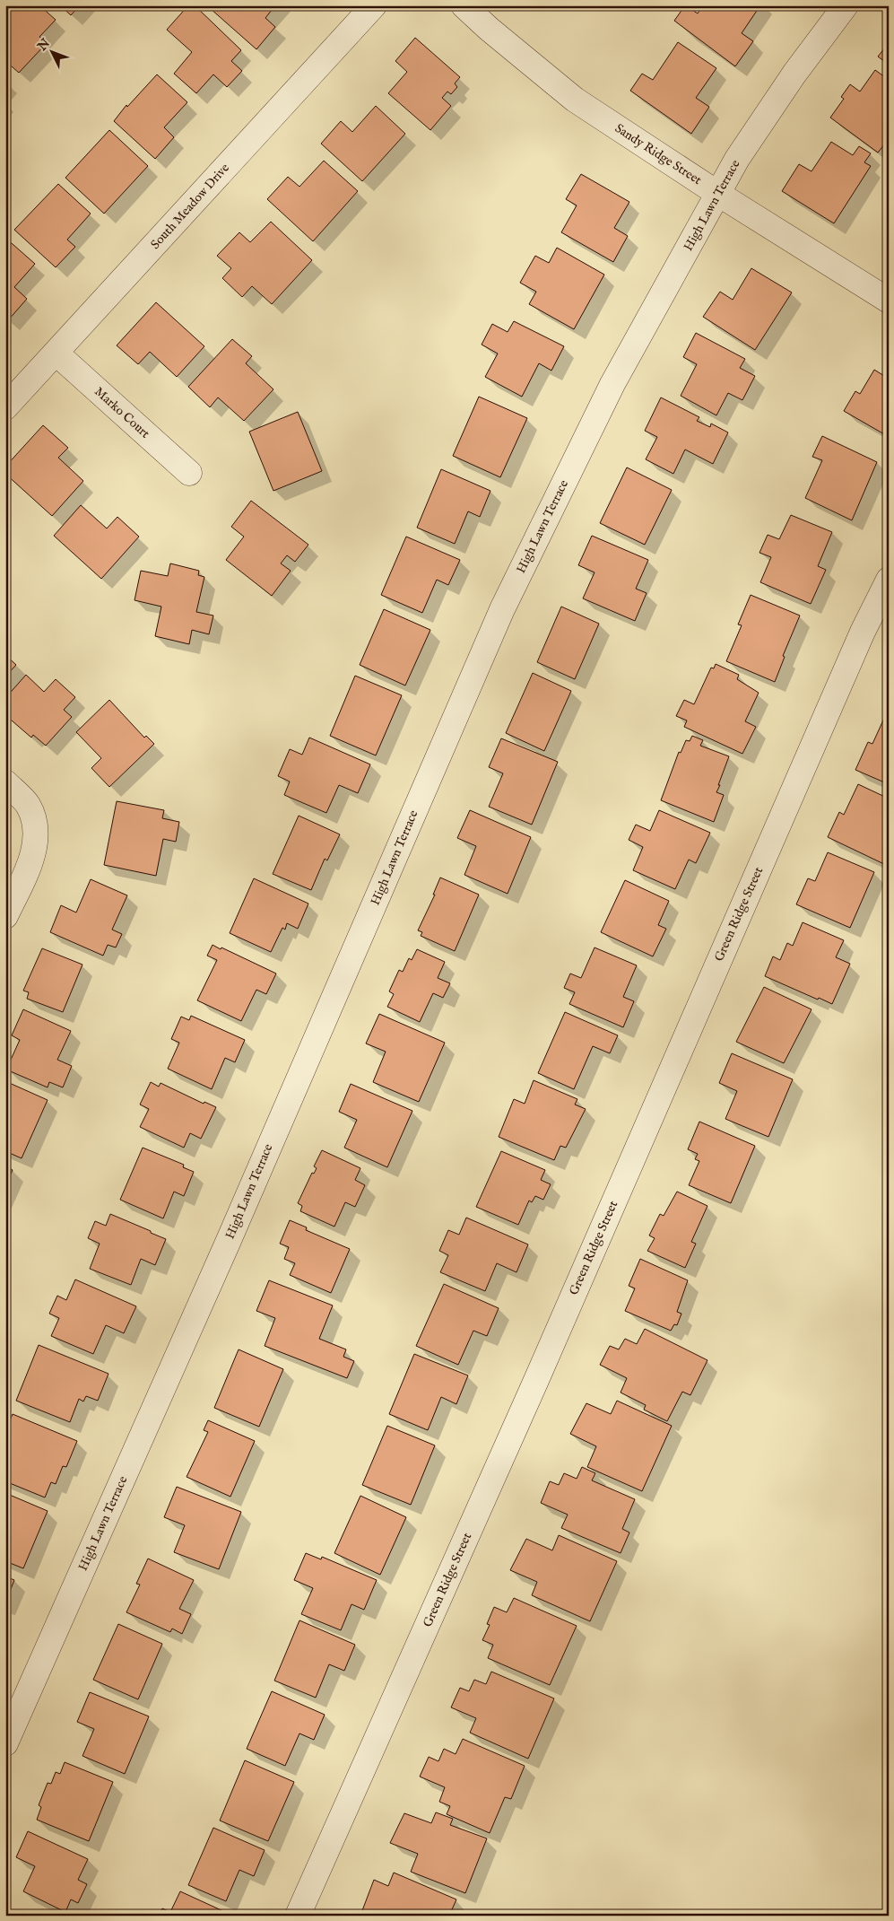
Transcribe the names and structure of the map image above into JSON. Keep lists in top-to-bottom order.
{
  "streets": {
    "street": [
      "Sandy Ridge Street",
      "High Lawn Terrace",
      "South Meadow Drive",
      "Marko Court",
      "Green Ridge Street"
    ]
  },
  "crossings": [
    ["Sandy Ridge Street", "High Lawn Terrace"],
    ["South Meadow Drive", "Marko Court"]
  ],
  "north": "top left"
}
